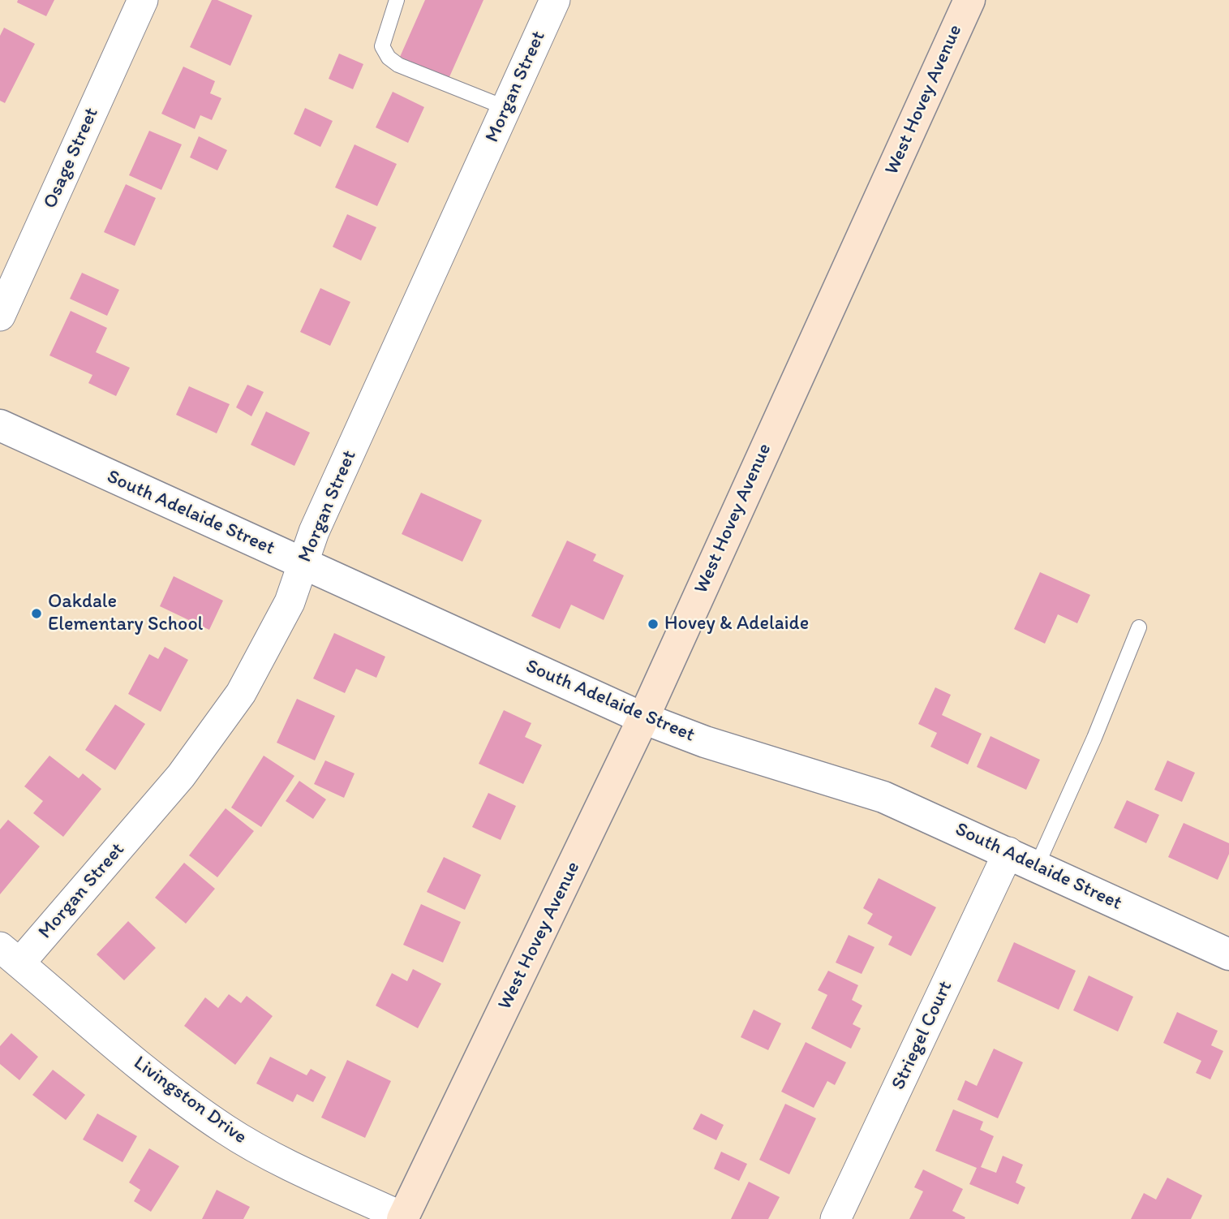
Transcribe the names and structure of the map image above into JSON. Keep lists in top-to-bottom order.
{
  "streets": {
    "main road": ["West Hovey Avenue"],
    "street": [
      "Morgan Street",
      "Osage Street",
      "South Adelaide Street",
      "Striegel Court",
      "Livingston Drive"
    ]
  },
  "crossings": [
    ["Morgan Street", "South Adelaide Street"],
    ["Morgan Street", "Livingston Drive"],
    ["West Hovey Avenue", "South Adelaide Street"],
    ["West Hovey Avenue", "Livingston Drive"],
    ["South Adelaide Street", "Striegel Court"]
  ],
  "places": ["Oakdale Elementary School", "Hovey & Adelaide"]
}
